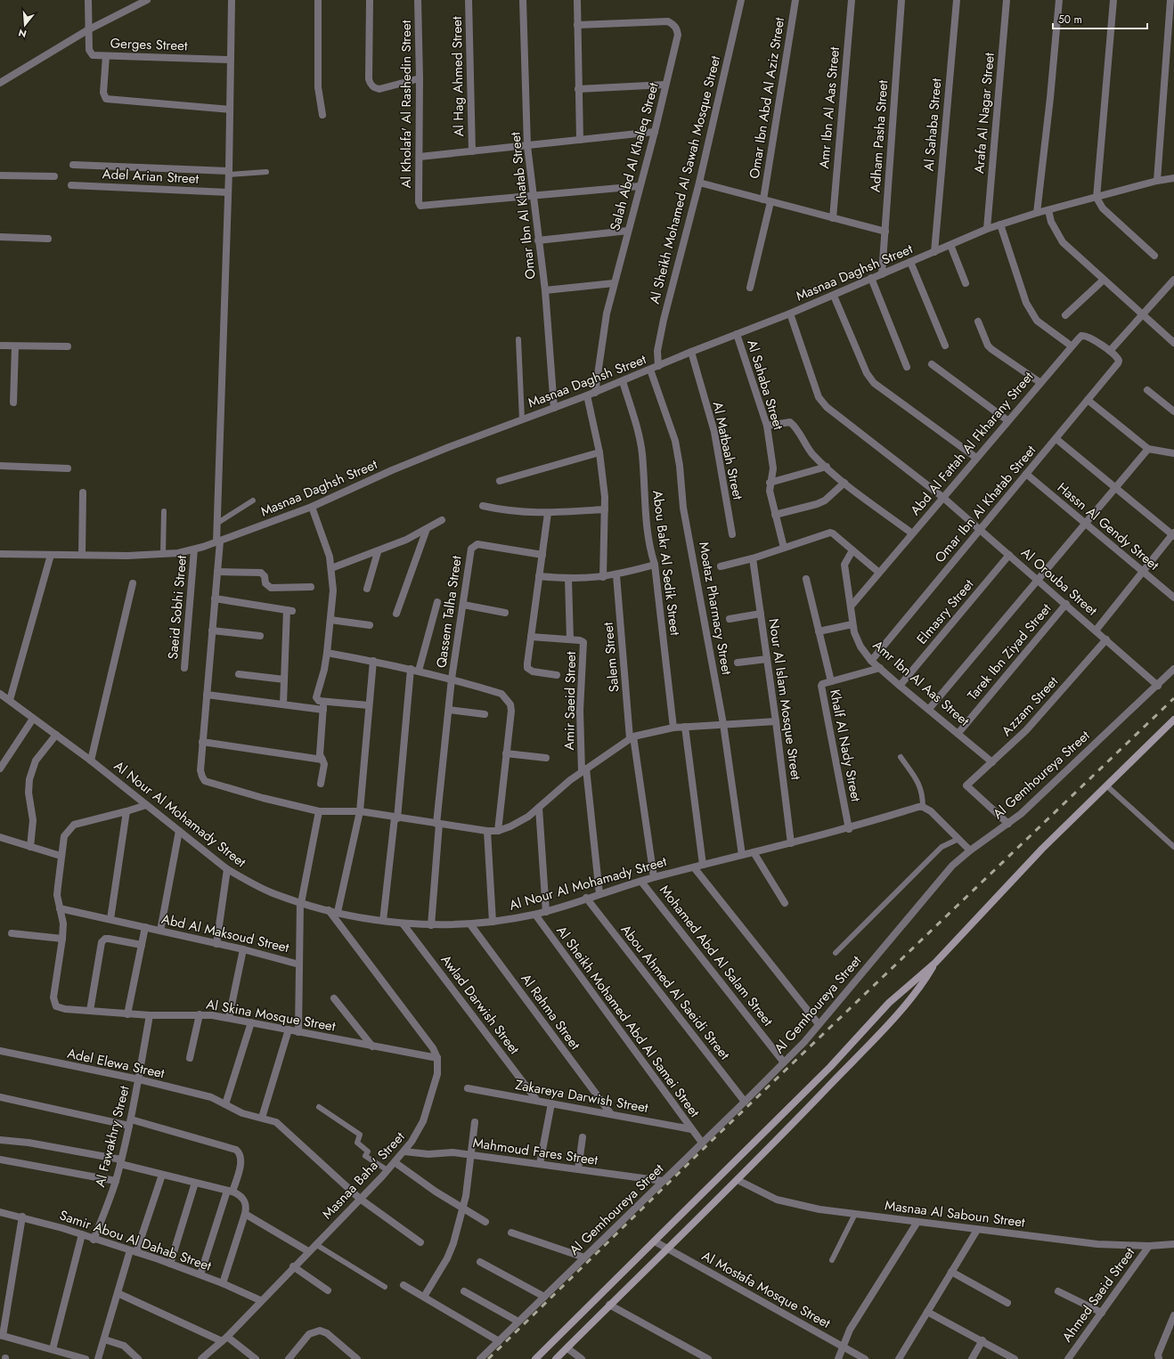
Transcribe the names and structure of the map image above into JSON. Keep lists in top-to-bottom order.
{
  "streets": {
    "street": [
      "Gerges Street",
      "Al Hag Ahmed Street",
      "Omar Ibn Abd Al Aziz Street",
      "Al Kholafa' Al Rashedin Street",
      "Amr Ibn Al Aas Street",
      "Arafa Al Nagar Street",
      "Al Sahaba Street",
      "Adham Pasha Street",
      "Salah Abd Al Khaleq Street",
      "Adel Arian Street",
      "Al Sheikh Mohamed Al Sawah Mosque Street",
      "Omar Ibn Al Khatab Street",
      "Masnaa Daghsh Street",
      "Abd Al Fattah Al Fkharany Street",
      "Al Matbaah Street",
      "Hassn Al Gendy Street",
      "Abou Bakr Al Sedik Street",
      "Al Orouba Street",
      "Saeid Sobhi Street",
      "Moataz Pharmacy Street",
      "Qassem Talha Street",
      "Elmasry Street",
      "Tarek Ibn Ziyad Street",
      "Salem Street",
      "Nour Al Islam Mosque Street",
      "Amir Saeid Street",
      "Azzam Street",
      "Khalf Al Nady Street",
      "Al Gemhoureya Street",
      "Al Nour Al Mohamady Street",
      "Abd Al Maksoud Street",
      "Mohamed Abd Al Salam Street",
      "Abou Ahmed Al Saeidi Street",
      "Awlad Darwish Street",
      "Al Rahma Street",
      "Al Skina Mosque Street",
      "Al Sheikh Mohamed Abd Al Samei Street",
      "Adel Elewa Street",
      "Zakareya Darwish Street",
      "Al Fawakhry Street",
      "Mahmoud Fares Street",
      "Masnaa Baha' Street",
      "Masnaa Al Saboun Street",
      "Samir Abou Al Dahab Street",
      "Al Mostafa Mosque Street",
      "Ahmed Saeid Street"
    ]
  },
  "crossings": [
    ["Al Kholafa' Al Rashedin Street", "Omar Ibn Al Khatab Street"],
    ["Amr Ibn Al Aas Street", "Omar Ibn Al Khatab Street"],
    ["Amr Ibn Al Aas Street", "Abd Al Fattah Al Fkharany Street"],
    ["Amr Ibn Al Aas Street", "Elmasry Street"],
    ["Amr Ibn Al Aas Street", "Tarek Ibn Ziyad Street"],
    ["Amr Ibn Al Aas Street", "Azzam Street"],
    ["Amr Ibn Al Aas Street", "Khalf Al Nady Street"],
    ["Arafa Al Nagar Street", "Masnaa Daghsh Street"],
    ["Al Sahaba Street", "Masnaa Daghsh Street"],
    ["Adham Pasha Street", "Masnaa Daghsh Street"],
    ["Salah Abd Al Khaleq Street", "Masnaa Daghsh Street"],
    ["Al Sheikh Mohamed Al Sawah Mosque Street", "Masnaa Daghsh Street"],
    ["Omar Ibn Al Khatab Street", "Masnaa Daghsh Street"],
    ["Omar Ibn Al Khatab Street", "Abd Al Fattah Al Fkharany Street"],
    ["Omar Ibn Al Khatab Street", "Hassn Al Gendy Street"],
    ["Omar Ibn Al Khatab Street", "Al Orouba Street"],
    ["Masnaa Daghsh Street", "Al Matbaah Street"],
    ["Masnaa Daghsh Street", "Abou Bakr Al Sedik Street"],
    ["Masnaa Daghsh Street", "Al Orouba Street"],
    ["Masnaa Daghsh Street", "Saeid Sobhi Street"],
    ["Masnaa Daghsh Street", "Moataz Pharmacy Street"],
    ["Abd Al Fattah Al Fkharany Street", "Al Orouba Street"],
    ["Al Orouba Street", "Elmasry Street"],
    ["Al Orouba Street", "Tarek Ibn Ziyad Street"],
    ["Al Orouba Street", "Azzam Street"],
    ["Al Orouba Street", "Al Gemhoureya Street"],
    ["Moataz Pharmacy Street", "Al Nour Al Mohamady Street"],
    ["Qassem Talha Street", "Al Nour Al Mohamady Street"],
    ["Salem Street", "Al Nour Al Mohamady Street"],
    ["Nour Al Islam Mosque Street", "Al Nour Al Mohamady Street"],
    ["Azzam Street", "Al Gemhoureya Street"],
    ["Khalf Al Nady Street", "Al Nour Al Mohamady Street"],
    ["Al Gemhoureya Street", "Mohamed Abd Al Salam Street"],
    ["Al Gemhoureya Street", "Abou Ahmed Al Saeidi Street"],
    ["Al Gemhoureya Street", "Al Sheikh Mohamed Abd Al Samei Street"],
    ["Al Gemhoureya Street", "Mahmoud Fares Street"],
    ["Al Nour Al Mohamady Street", "Mohamed Abd Al Salam Street"],
    ["Al Nour Al Mohamady Street", "Abou Ahmed Al Saeidi Street"],
    ["Al Nour Al Mohamady Street", "Awlad Darwish Street"],
    ["Al Nour Al Mohamady Street", "Al Rahma Street"],
    ["Al Nour Al Mohamady Street", "Al Sheikh Mohamed Abd Al Samei Street"],
    ["Awlad Darwish Street", "Zakareya Darwish Street"],
    ["Al Rahma Street", "Zakareya Darwish Street"],
    ["Al Skina Mosque Street", "Al Fawakhry Street"],
    ["Al Skina Mosque Street", "Masnaa Baha' Street"],
    ["Al Sheikh Mohamed Abd Al Samei Street", "Zakareya Darwish Street"],
    ["Adel Elewa Street", "Al Fawakhry Street"],
    ["Adel Elewa Street", "Masnaa Baha' Street"],
    ["Al Fawakhry Street", "Samir Abou Al Dahab Street"],
    ["Mahmoud Fares Street", "Masnaa Baha' Street"],
    ["Masnaa Baha' Street", "Samir Abou Al Dahab Street"],
    ["Masnaa Al Saboun Street", "Ahmed Saeid Street"]
  ],
  "scale_bar": "50 m",
  "north": "bottom"
}
